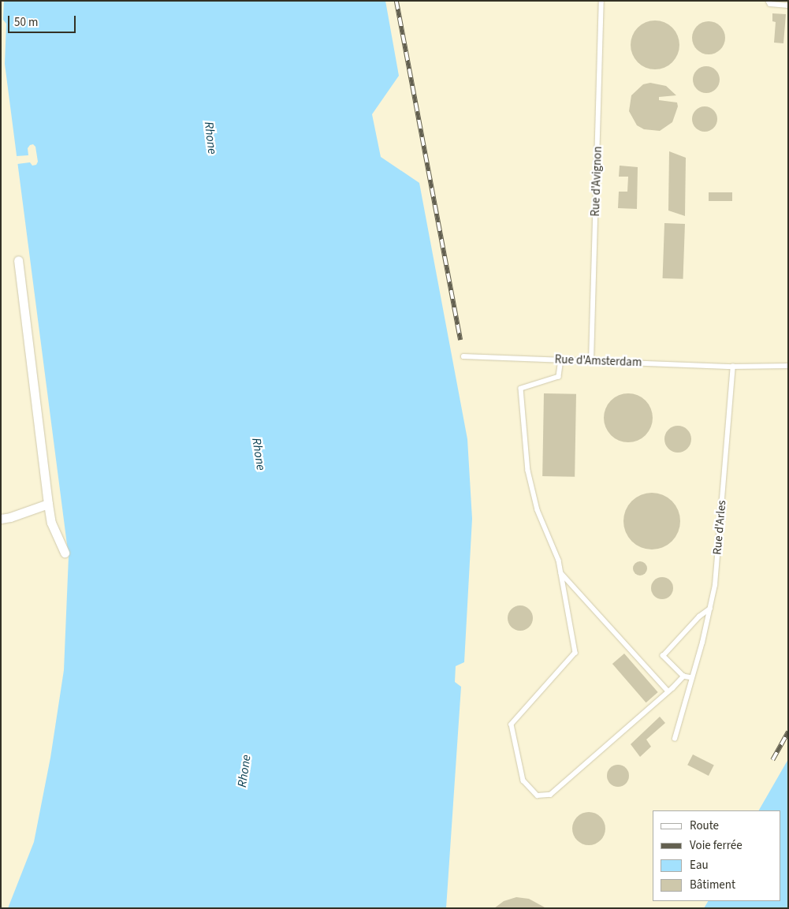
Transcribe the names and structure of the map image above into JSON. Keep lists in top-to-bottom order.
{
  "streets": {
    "lane": ["Rue d'Avignon", "Rue d'Amsterdam", "Rue d'Arles"]
  },
  "crossings": [
    ["Rue d'Avignon", "Rue d'Amsterdam"],
    ["Rue d'Amsterdam", "Rue d'Arles"]
  ],
  "water": ["Rhone"],
  "legend": [
    "Route",
    "Voie ferrée",
    "Eau",
    "Bâtiment"
  ],
  "scale_bar": "50 m"
}
